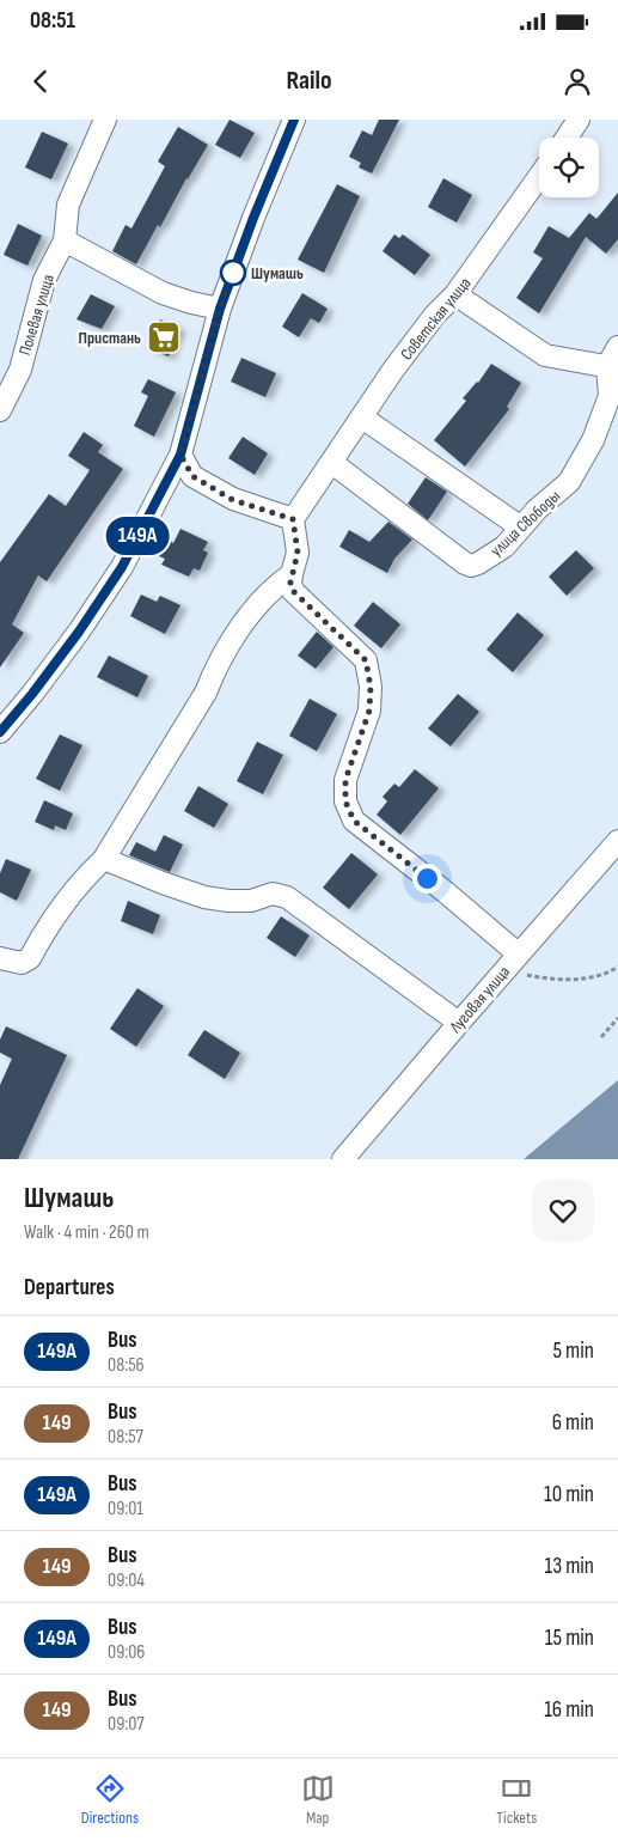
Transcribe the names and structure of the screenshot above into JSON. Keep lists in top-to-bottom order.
{
  "streets": {
    "street": [
      "Полевая улица",
      "Советская улица",
      "улица Свободы",
      "Луговая улица"
    ]
  },
  "crossings": [
    ["Советская улица", "улица Свободы"]
  ],
  "places": {
    "other": ["Шумашь"],
    "supermarket": ["Пристань"]
  },
  "lines": ["bus line 149А"],
  "page": {
    "status": "08:51",
    "header": "Railo",
    "on_map": "149А",
    "heading": [
      ["Шумашь", "Walk · 4 min · 260 m"],
      "Departures"
    ],
    "list": [
      {
        "mark": "149А",
        "name": "Bus",
        "note": "08:56",
        "value": "5 min"
      },
      {
        "mark": "149",
        "name": "Bus",
        "note": "08:57",
        "value": "6 min"
      },
      {
        "mark": "149А",
        "name": "Bus",
        "note": "09:01",
        "value": "10 min"
      },
      {
        "mark": "149",
        "name": "Bus",
        "note": "09:04",
        "value": "13 min"
      },
      {
        "mark": "149А",
        "name": "Bus",
        "note": "09:06",
        "value": "15 min"
      },
      {
        "mark": "149",
        "name": "Bus",
        "note": "09:07",
        "value": "16 min"
      }
    ],
    "tabs": ["Directions", "Map", "Tickets"]
  }
}
